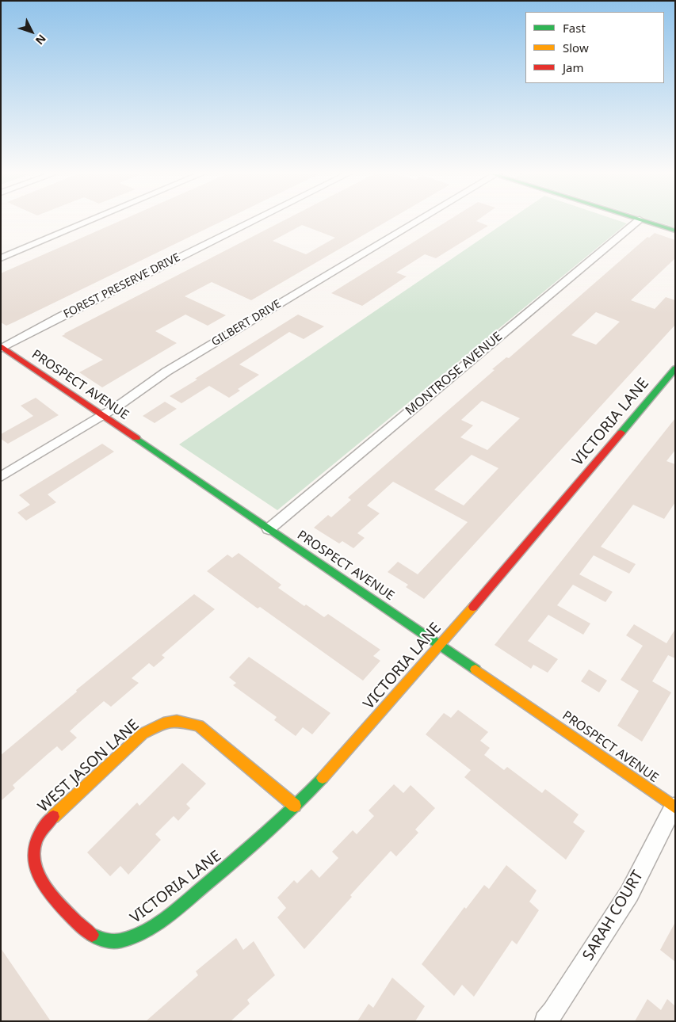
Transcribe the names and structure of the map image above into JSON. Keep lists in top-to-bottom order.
{
  "streets": {
    "street": [
      "FOREST PRESERVE DRIVE",
      "GILBERT DRIVE",
      "MONTROSE AVENUE",
      "PROSPECT AVENUE",
      "VICTORIA LANE",
      "WEST JASON LANE",
      "SARAH COURT"
    ]
  },
  "crossings": [
    ["FOREST PRESERVE DRIVE", "PROSPECT AVENUE"],
    ["GILBERT DRIVE", "PROSPECT AVENUE"],
    ["MONTROSE AVENUE", "PROSPECT AVENUE"],
    ["PROSPECT AVENUE", "VICTORIA LANE"],
    ["PROSPECT AVENUE", "SARAH COURT"],
    ["VICTORIA LANE", "WEST JASON LANE"]
  ],
  "legend": ["Fast", "Slow", "Jam"],
  "north": "bottom right"
}
